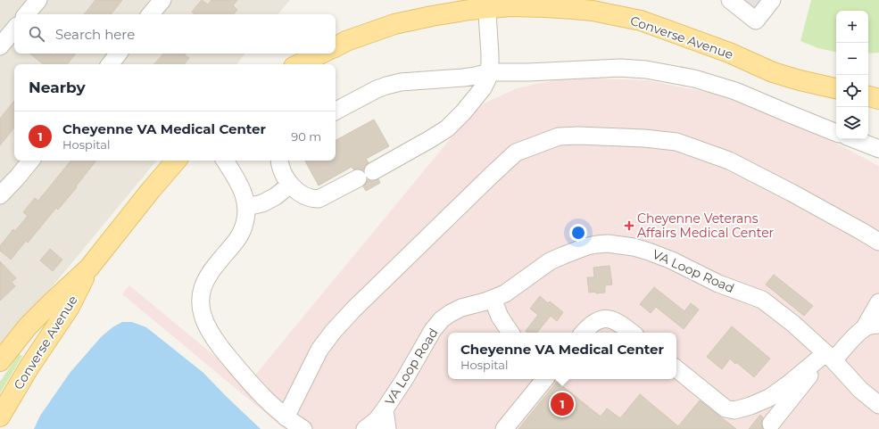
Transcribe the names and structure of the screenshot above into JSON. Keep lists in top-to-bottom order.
{
  "streets": {
    "main road": ["Converse Avenue"],
    "street": ["VA Loop Road"]
  },
  "places": {
    "health": ["Cheyenne Veterans Affairs Medical Center"]
  },
  "page": {
    "map_buttons": ["+", "−"],
    "search": "Search here",
    "heading": "Nearby",
    "list": [
      {
        "mark": "1",
        "name": "Cheyenne VA Medical Center",
        "note": "Hospital",
        "value": "90 m"
      }
    ],
    "popup": ["Cheyenne VA Medical Center", "Hospital"],
    "pins": "1"
  }
}
